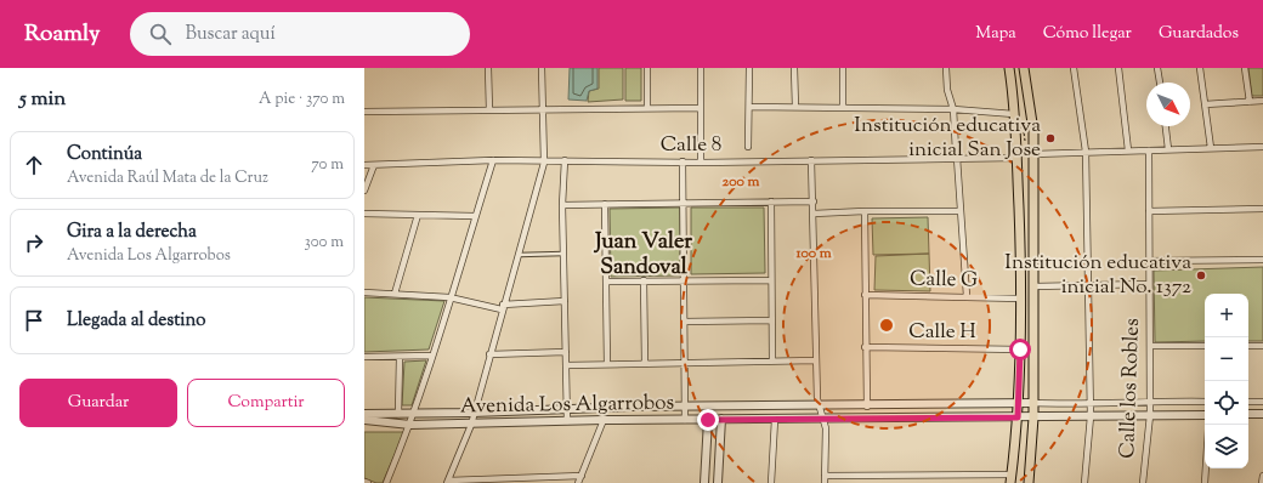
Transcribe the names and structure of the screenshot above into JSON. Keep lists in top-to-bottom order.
{
  "streets": {
    "street": [
      "Calle 8",
      "Calle G",
      "Calle H",
      "Calle los Robles",
      "Avenida Los Algarrobos"
    ]
  },
  "crossings": [
    ["Calle los Robles", "Avenida Los Algarrobos"]
  ],
  "districts": ["Juan Valer Sandoval"],
  "places": ["Institución educativa inicial San Jose", "Institución educativa inicial No. 1372"],
  "north": "bottom right",
  "page": {
    "header": "Roamly",
    "search": "Buscar aquí",
    "nav": ["Mapa", "Cómo llegar", "Guardados"],
    "heading": ["5 min", "A pie · 370 m"],
    "list": [
      ["Continúa", "Avenida Raúl Mata de la Cruz", "70 m"],
      ["Gira a la derecha", "Avenida Los Algarrobos", "300 m"],
      "Llegada al destino"
    ],
    "map_buttons": ["+", "−"],
    "buttons": ["Guardar", "Compartir"]
  },
  "rings": ["200 m", "100 m"]
}
